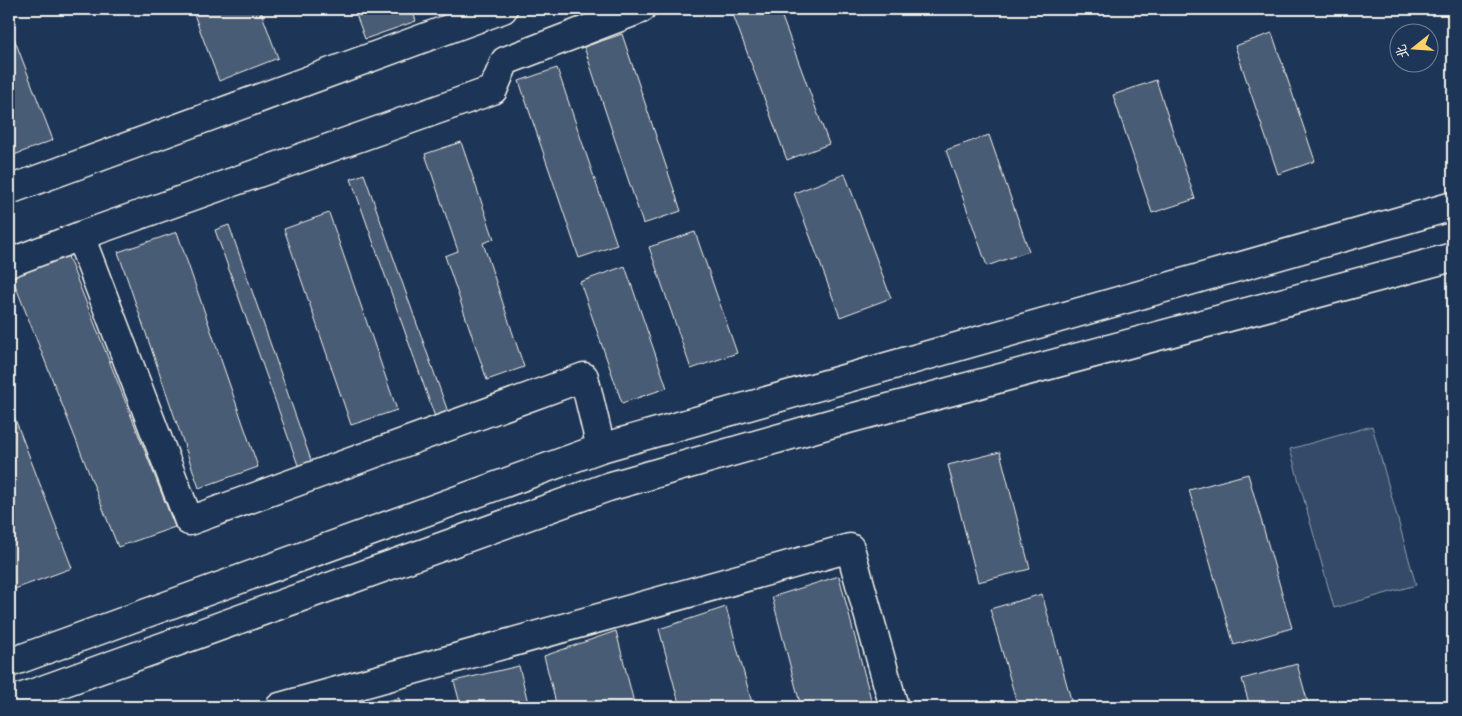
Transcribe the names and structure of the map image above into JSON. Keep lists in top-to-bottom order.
{
  "north": "left"
}
